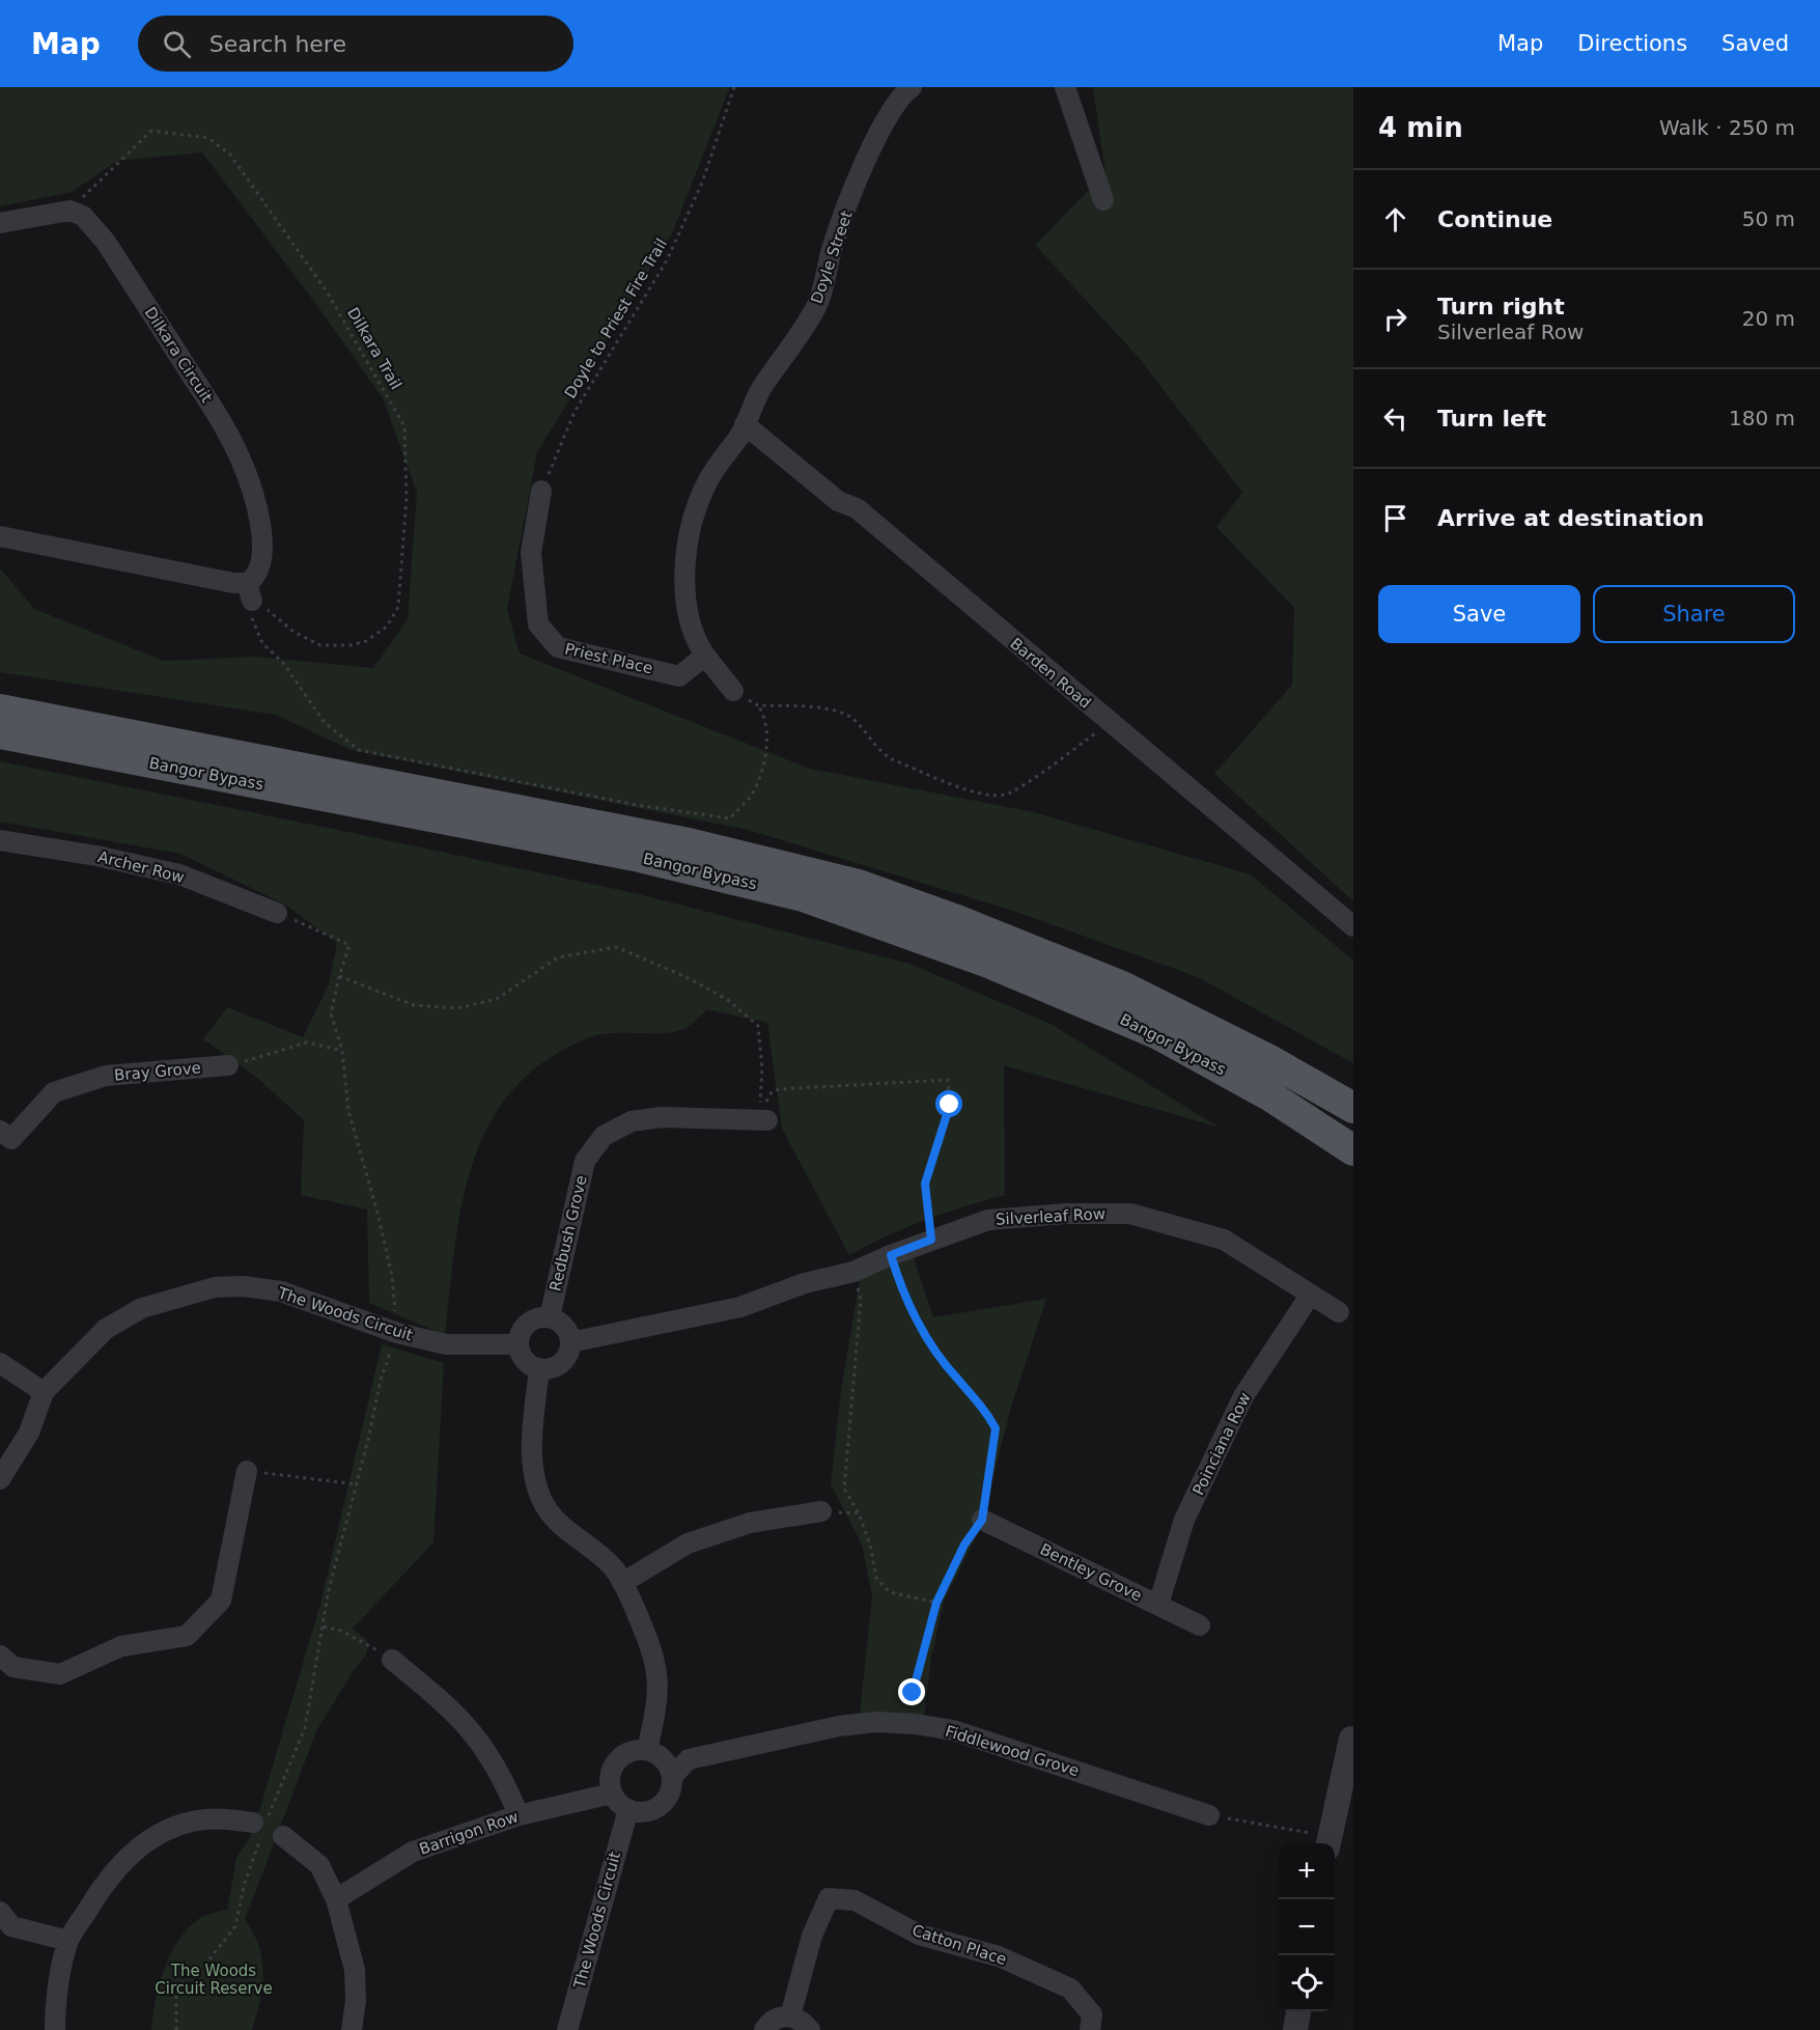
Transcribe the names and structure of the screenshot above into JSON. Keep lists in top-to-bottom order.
{
  "streets": {
    "main road": ["Bangor Bypass"],
    "street": [
      "Doyle Street",
      "Dilkara Circuit",
      "Priest Place",
      "Barden Road",
      "Archer Row",
      "Bray Grove",
      "Silverleaf Row",
      "Redbush Grove",
      "The Woods Circuit",
      "Poinciana Row",
      "Bentley Grove",
      "Fiddlewood Grove",
      "Barrigon Row",
      "Catton Place"
    ],
    "path": ["Doyle to Priest Fire Trail", "Dilkara Trail"]
  },
  "crossings": [
    ["Doyle Street", "Barden Road"],
    ["Doyle to Priest Fire Trail", "Priest Place"],
    ["Dilkara Trail", "Dilkara Circuit"],
    ["Silverleaf Row", "Redbush Grove"],
    ["Silverleaf Row", "The Woods Circuit"],
    ["Silverleaf Row", "Poinciana Row"],
    ["Redbush Grove", "The Woods Circuit"],
    ["The Woods Circuit", "Fiddlewood Grove"],
    ["The Woods Circuit", "Barrigon Row"],
    ["Poinciana Row", "Bentley Grove"],
    ["Fiddlewood Grove", "Barrigon Row"]
  ],
  "parks": ["The Woods Circuit Reserve"],
  "page": {
    "header": "Map",
    "search": "Search here",
    "nav": ["Map", "Directions", "Saved"],
    "heading": ["4 min", "Walk · 250 m"],
    "list": [
      ["Continue", "50 m"],
      ["Turn right", "Silverleaf Row", "20 m"],
      ["Turn left", "180 m"],
      "Arrive at destination"
    ],
    "buttons": ["Save", "Share"],
    "map_buttons": ["+", "−"]
  }
}
